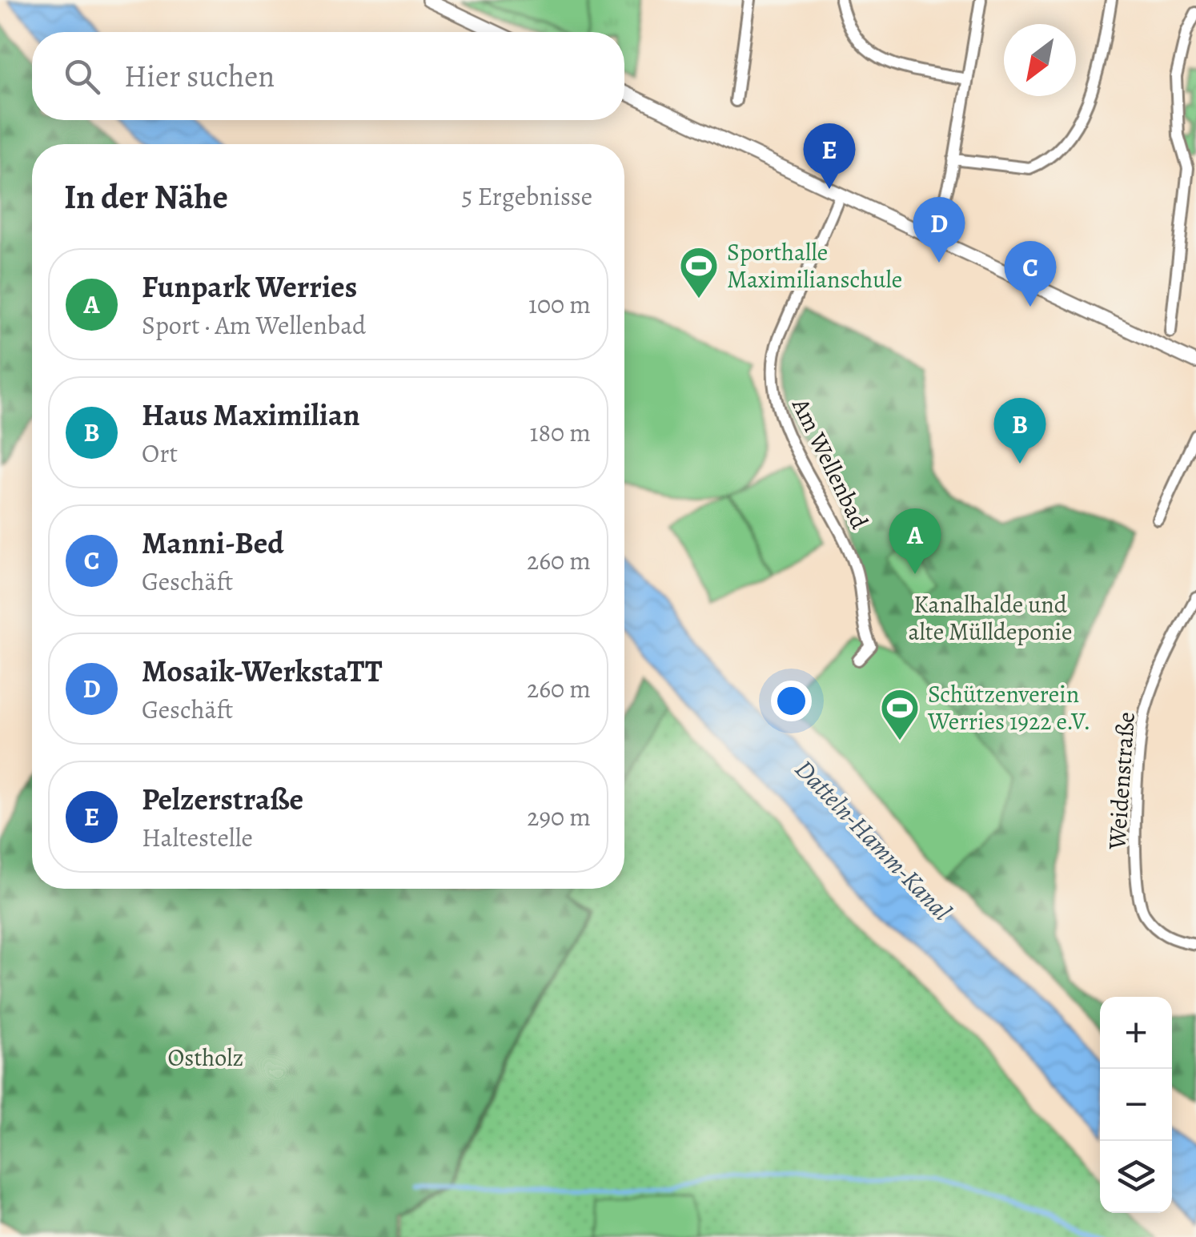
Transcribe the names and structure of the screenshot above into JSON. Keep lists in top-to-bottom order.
{
  "streets": {
    "street": ["Am Wellenbad", "Weidenstraße"]
  },
  "water": ["Datteln-Hamm-Kanal"],
  "parks": ["Kanalhalde und alte Mülldeponie", "Ostholz"],
  "places": {
    "sports": ["Sporthalle Maximilianschule", "Schützenverein Werries 1922 e.V."]
  },
  "north": "bottom left",
  "page": {
    "search": "Hier suchen",
    "pins": [
      "E",
      "D",
      "C",
      "B",
      "A"
    ],
    "heading": ["In der Nähe", "5 Ergebnisse"],
    "list": [
      {
        "mark": "A",
        "name": "Funpark Werries",
        "note": "Sport · Am Wellenbad",
        "value": "100 m"
      },
      {
        "mark": "B",
        "name": "Haus Maximilian",
        "note": "Ort",
        "value": "180 m"
      },
      {
        "mark": "C",
        "name": "Manni-Bed",
        "note": "Geschäft",
        "value": "260 m"
      },
      {
        "mark": "D",
        "name": "Mosaik-WerkstaTT",
        "note": "Geschäft",
        "value": "260 m"
      },
      {
        "mark": "E",
        "name": "Pelzerstraße",
        "note": "Haltestelle",
        "value": "290 m"
      }
    ],
    "map_buttons": ["+", "−"]
  }
}
